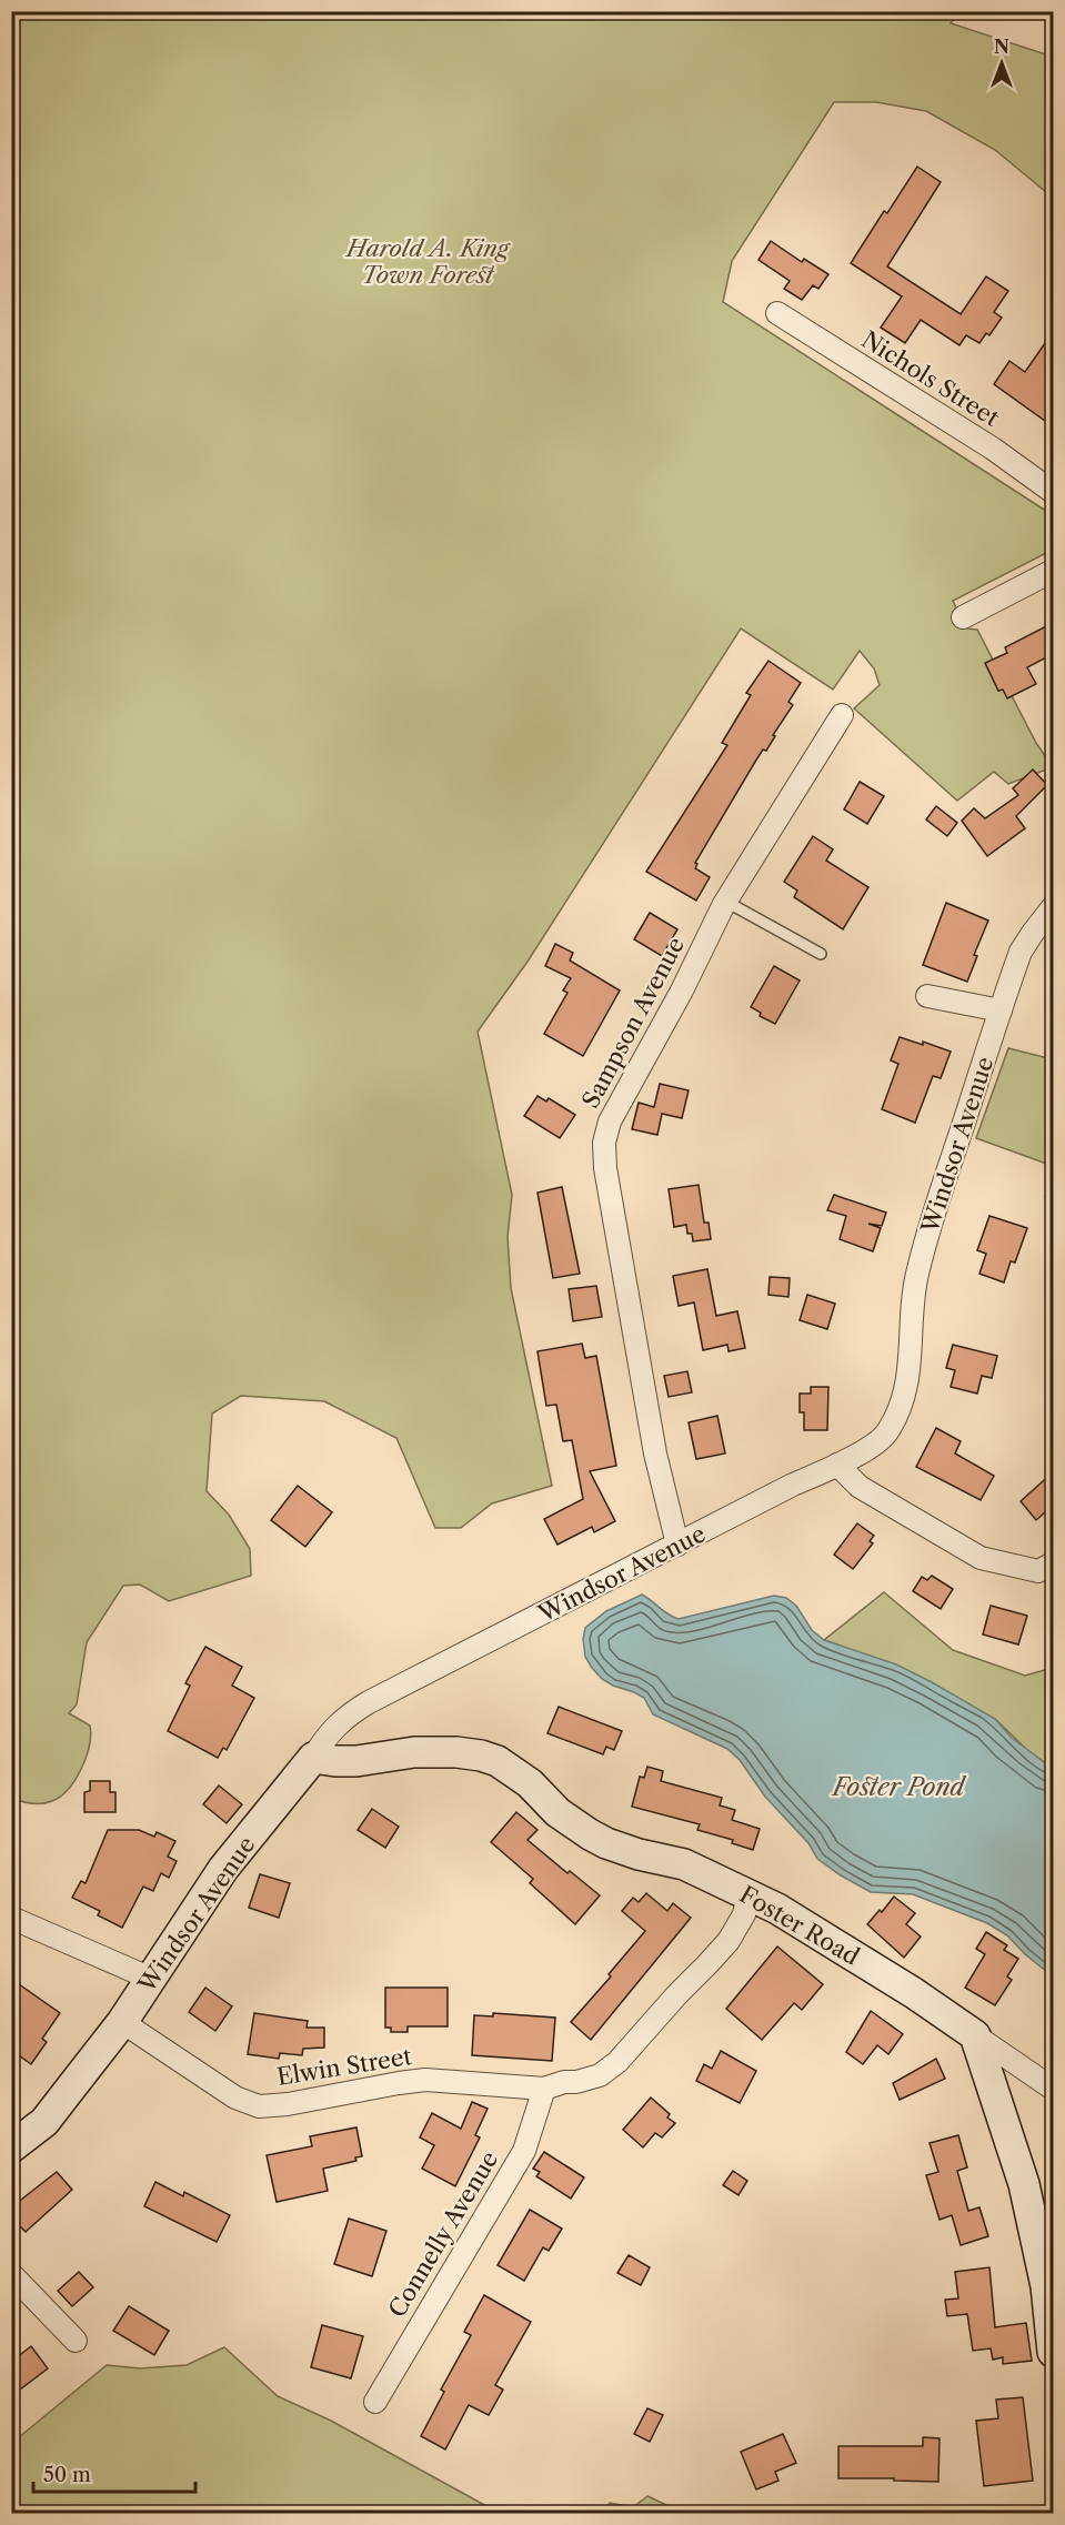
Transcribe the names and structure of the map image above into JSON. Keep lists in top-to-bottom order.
{
  "streets": {
    "street": [
      "Nichols Street",
      "Sampson Avenue",
      "Windsor Avenue",
      "Foster Road",
      "Elwin Street",
      "Connelly Avenue"
    ]
  },
  "crossings": [
    ["Sampson Avenue", "Windsor Avenue"],
    ["Windsor Avenue", "Foster Road"],
    ["Windsor Avenue", "Elwin Street"],
    ["Foster Road", "Elwin Street"],
    ["Elwin Street", "Connelly Avenue"]
  ],
  "water": ["Foster Pond"],
  "parks": ["Harold A. King Town Forest"],
  "scale_bar": "50 m",
  "north": "top"
}
